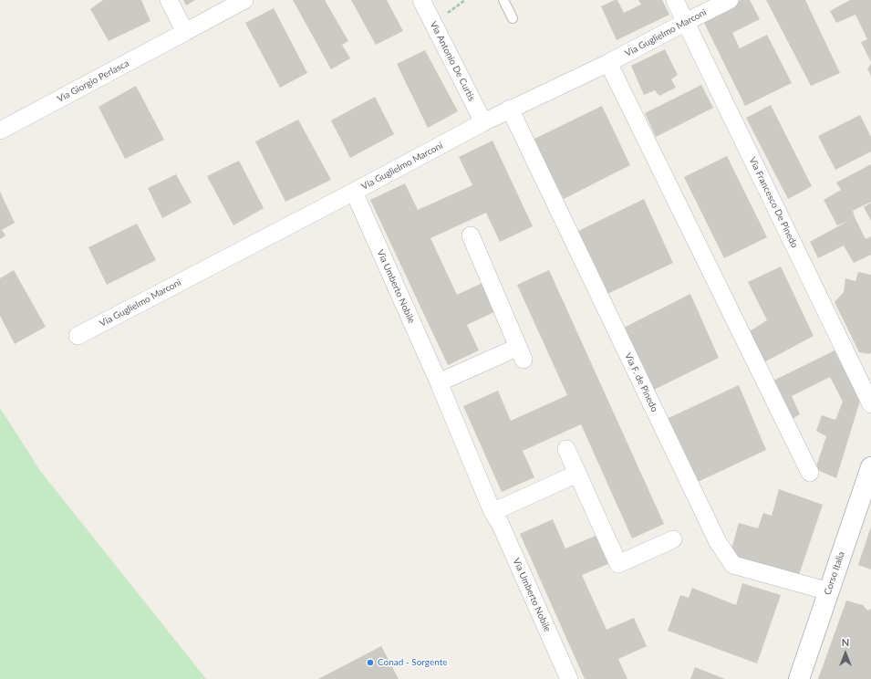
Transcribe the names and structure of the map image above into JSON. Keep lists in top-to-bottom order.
{
  "streets": {
    "main road": ["Corso Italia"],
    "street": [
      "Via Guglielmo Marconi",
      "Via Antonio De Curtis",
      "Via Giorgio Perlasca",
      "Via Francesco De Pinedo",
      "Via Umberto Nobile",
      "Via F. de Pinedo"
    ]
  },
  "crossings": [
    ["Via Guglielmo Marconi", "Via Antonio De Curtis"],
    ["Via Guglielmo Marconi", "Via Francesco De Pinedo"],
    ["Via Guglielmo Marconi", "Via Umberto Nobile"],
    ["Via Guglielmo Marconi", "Via F. de Pinedo"],
    ["Via F. de Pinedo", "Corso Italia"]
  ],
  "places": ["Conad - Sorgente"],
  "north": "top"
}
